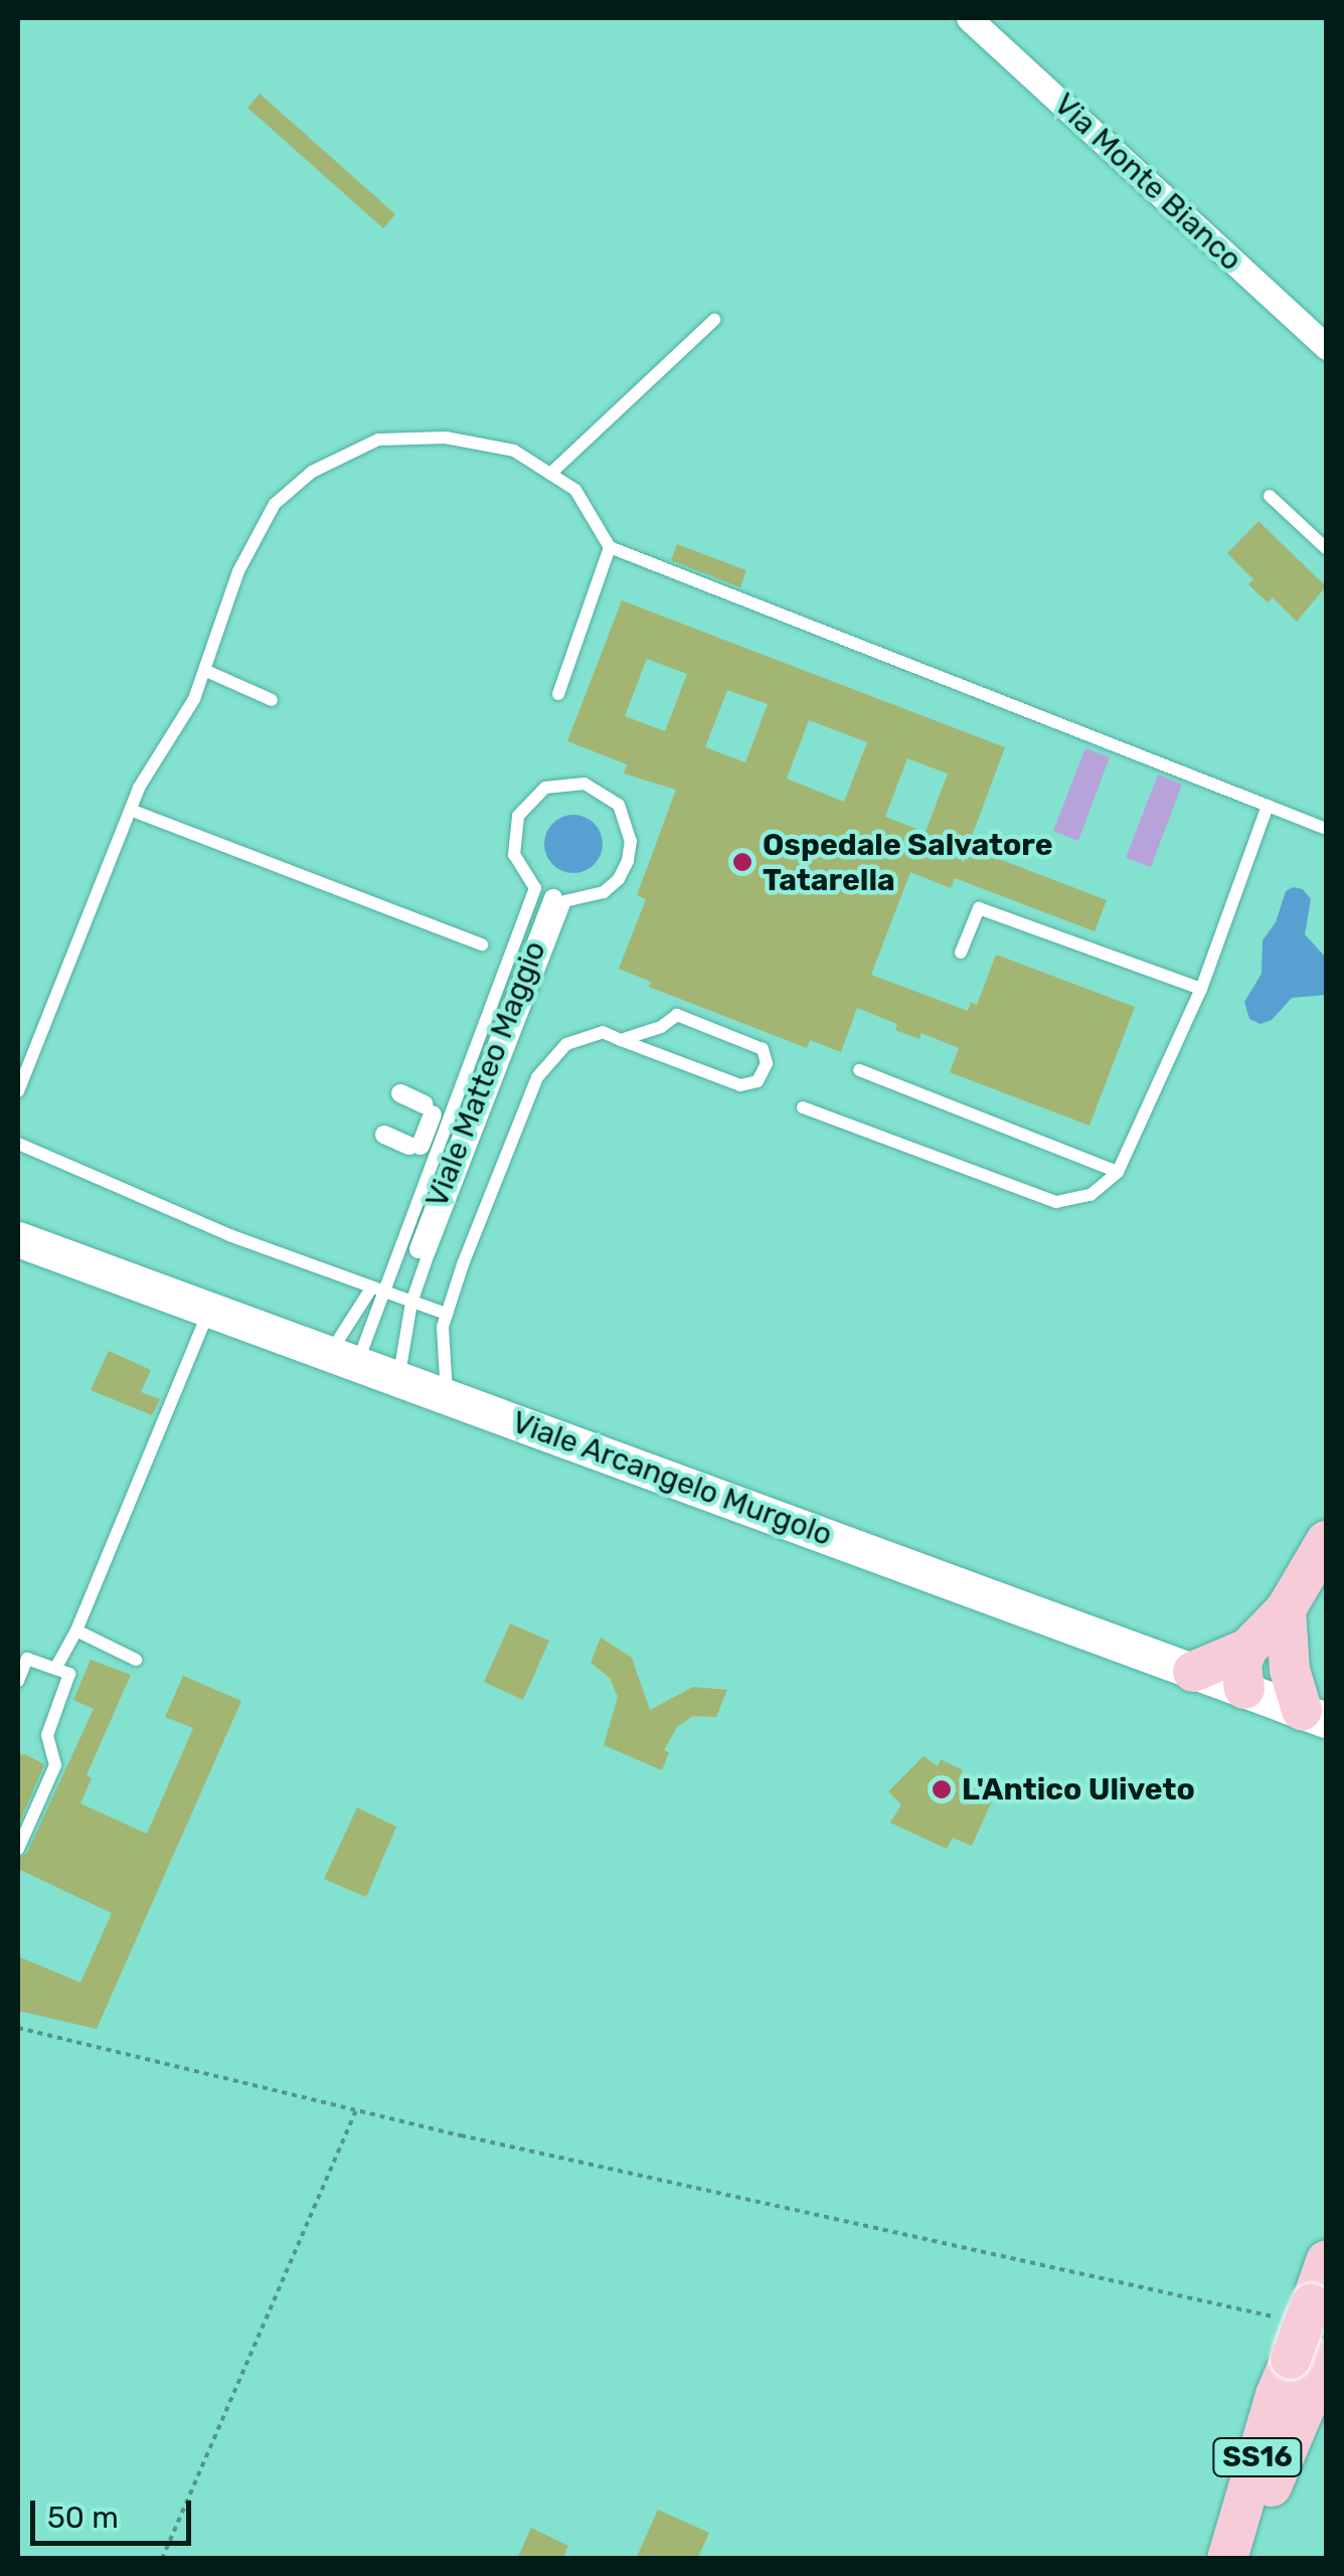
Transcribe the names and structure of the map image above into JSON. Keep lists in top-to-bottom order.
{
  "streets": {
    "highway": ["SS16"],
    "main road": ["Viale Arcangelo Murgolo"],
    "street": ["Via Monte Bianco", "Viale Matteo Maggio"]
  },
  "places": ["Ospedale Salvatore Tatarella", "L'Antico Uliveto"],
  "scale_bar": "50 m"
}
